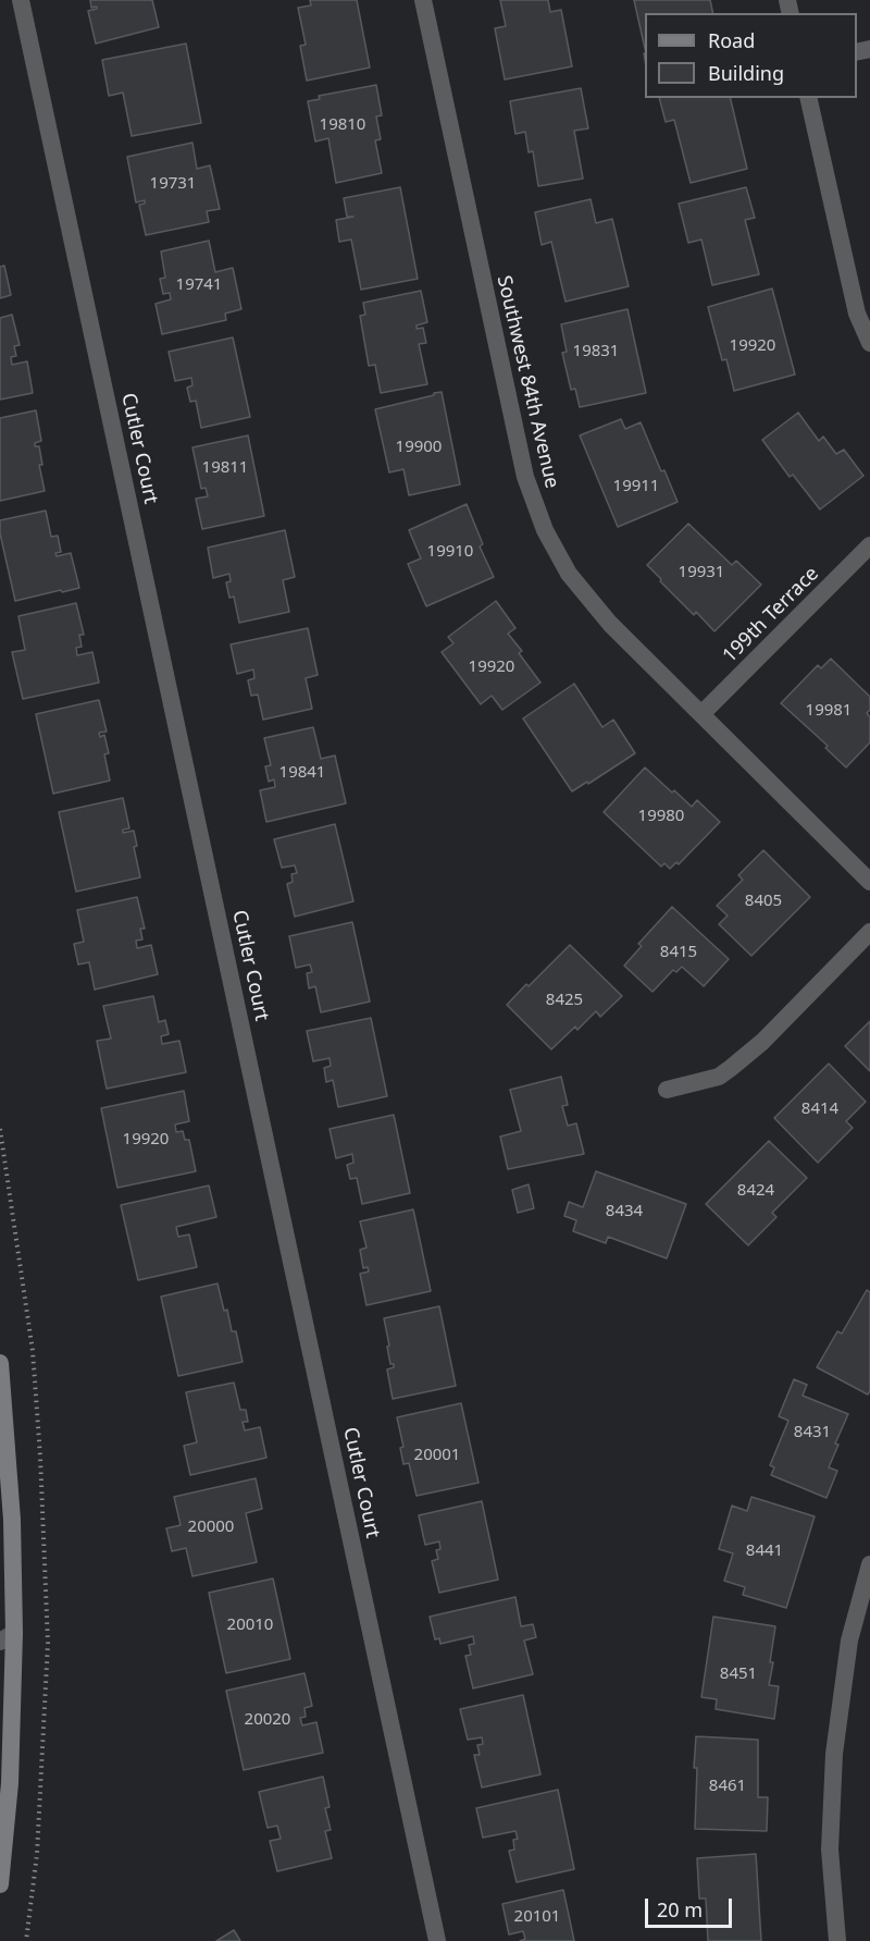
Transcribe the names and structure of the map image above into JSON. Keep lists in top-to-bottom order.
{
  "streets": {
    "street": ["Southwest 84th Avenue", "Cutler Court", "199th Terrace"]
  },
  "crossings": [
    ["Southwest 84th Avenue", "199th Terrace"]
  ],
  "house_numbers": [
    "19810",
    "19731",
    "19741",
    "19920",
    "19831",
    "19900",
    "19811",
    "19911",
    "19910",
    "19931",
    "19920",
    "19981",
    "19841",
    "19980",
    "8405",
    "8415",
    "8425",
    "8414",
    "19920",
    "8424",
    "8434",
    "8431",
    "20001",
    "20000",
    "8441",
    "20010",
    "8451",
    "20020",
    "8461",
    "20101"
  ],
  "legend": ["Road", "Building"],
  "scale_bar": "20 m"
}
